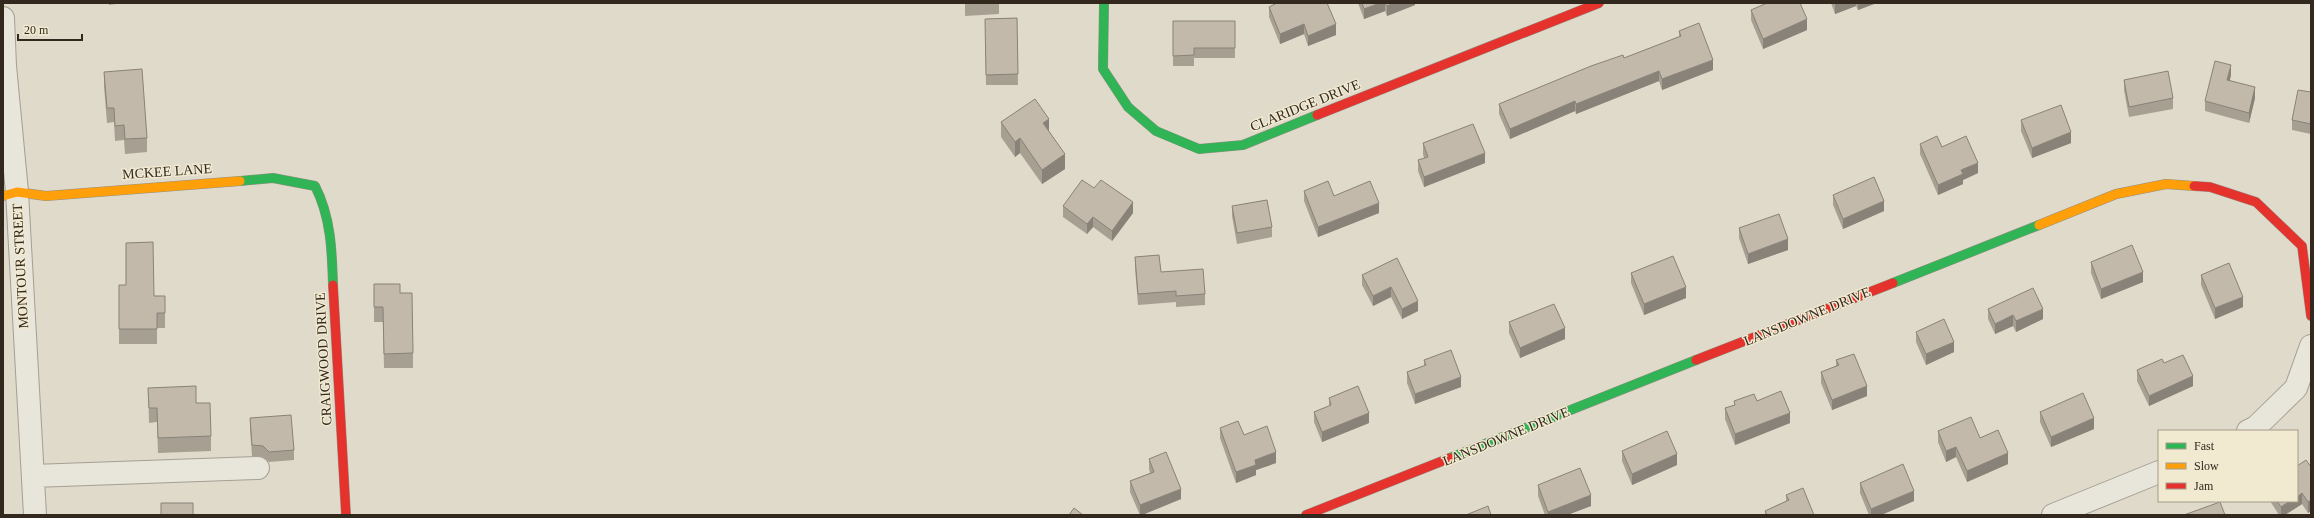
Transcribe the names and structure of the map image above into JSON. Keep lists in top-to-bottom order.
{
  "streets": {
    "street": [
      "CLARIDGE DRIVE",
      "MCKEE LANE",
      "MONTOUR STREET",
      "LANSDOWNE DRIVE",
      "CRAIGWOOD DRIVE"
    ]
  },
  "crossings": [
    ["MCKEE LANE", "MONTOUR STREET"],
    ["MCKEE LANE", "CRAIGWOOD DRIVE"]
  ],
  "legend": ["Fast", "Slow", "Jam"],
  "scale_bar": "20 m"
}
